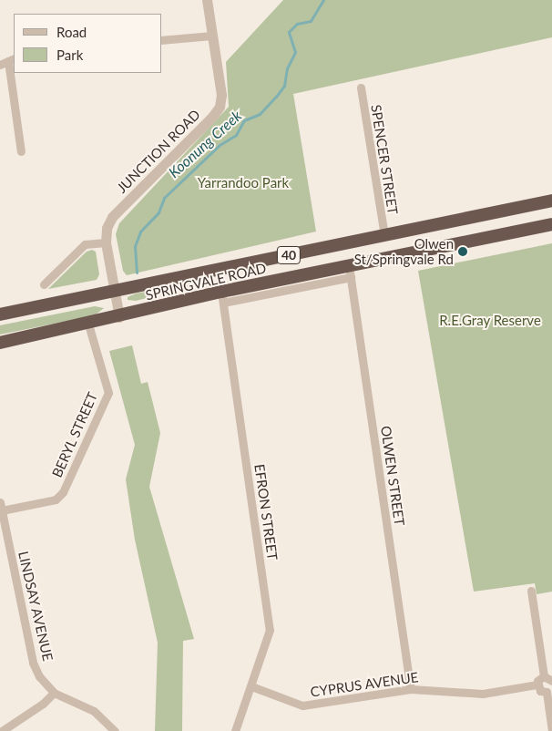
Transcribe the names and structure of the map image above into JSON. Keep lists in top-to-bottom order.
{
  "streets": {
    "highway": ["40", "SPRINGVALE ROAD"],
    "street": [
      "JUNCTION ROAD",
      "SPENCER STREET",
      "BERYL STREET",
      "OLWEN STREET",
      "EFRON STREET",
      "LINDSAY AVENUE",
      "CYPRUS AVENUE"
    ]
  },
  "crossings": [
    ["JUNCTION ROAD", "SPRINGVALE ROAD"],
    ["SPENCER STREET", "SPRINGVALE ROAD"],
    ["SPRINGVALE ROAD", "BERYL STREET"],
    ["SPRINGVALE ROAD", "OLWEN STREET"],
    ["SPRINGVALE ROAD", "EFRON STREET"],
    ["BERYL STREET", "LINDSAY AVENUE"],
    ["OLWEN STREET", "CYPRUS AVENUE"],
    ["EFRON STREET", "CYPRUS AVENUE"]
  ],
  "water": ["Koonung Creek"],
  "parks": ["Yarrandoo Park", "R.E.Gray Reserve"],
  "places": ["Olwen St/Springvale Rd"],
  "legend": ["Road", "Park"]
}
